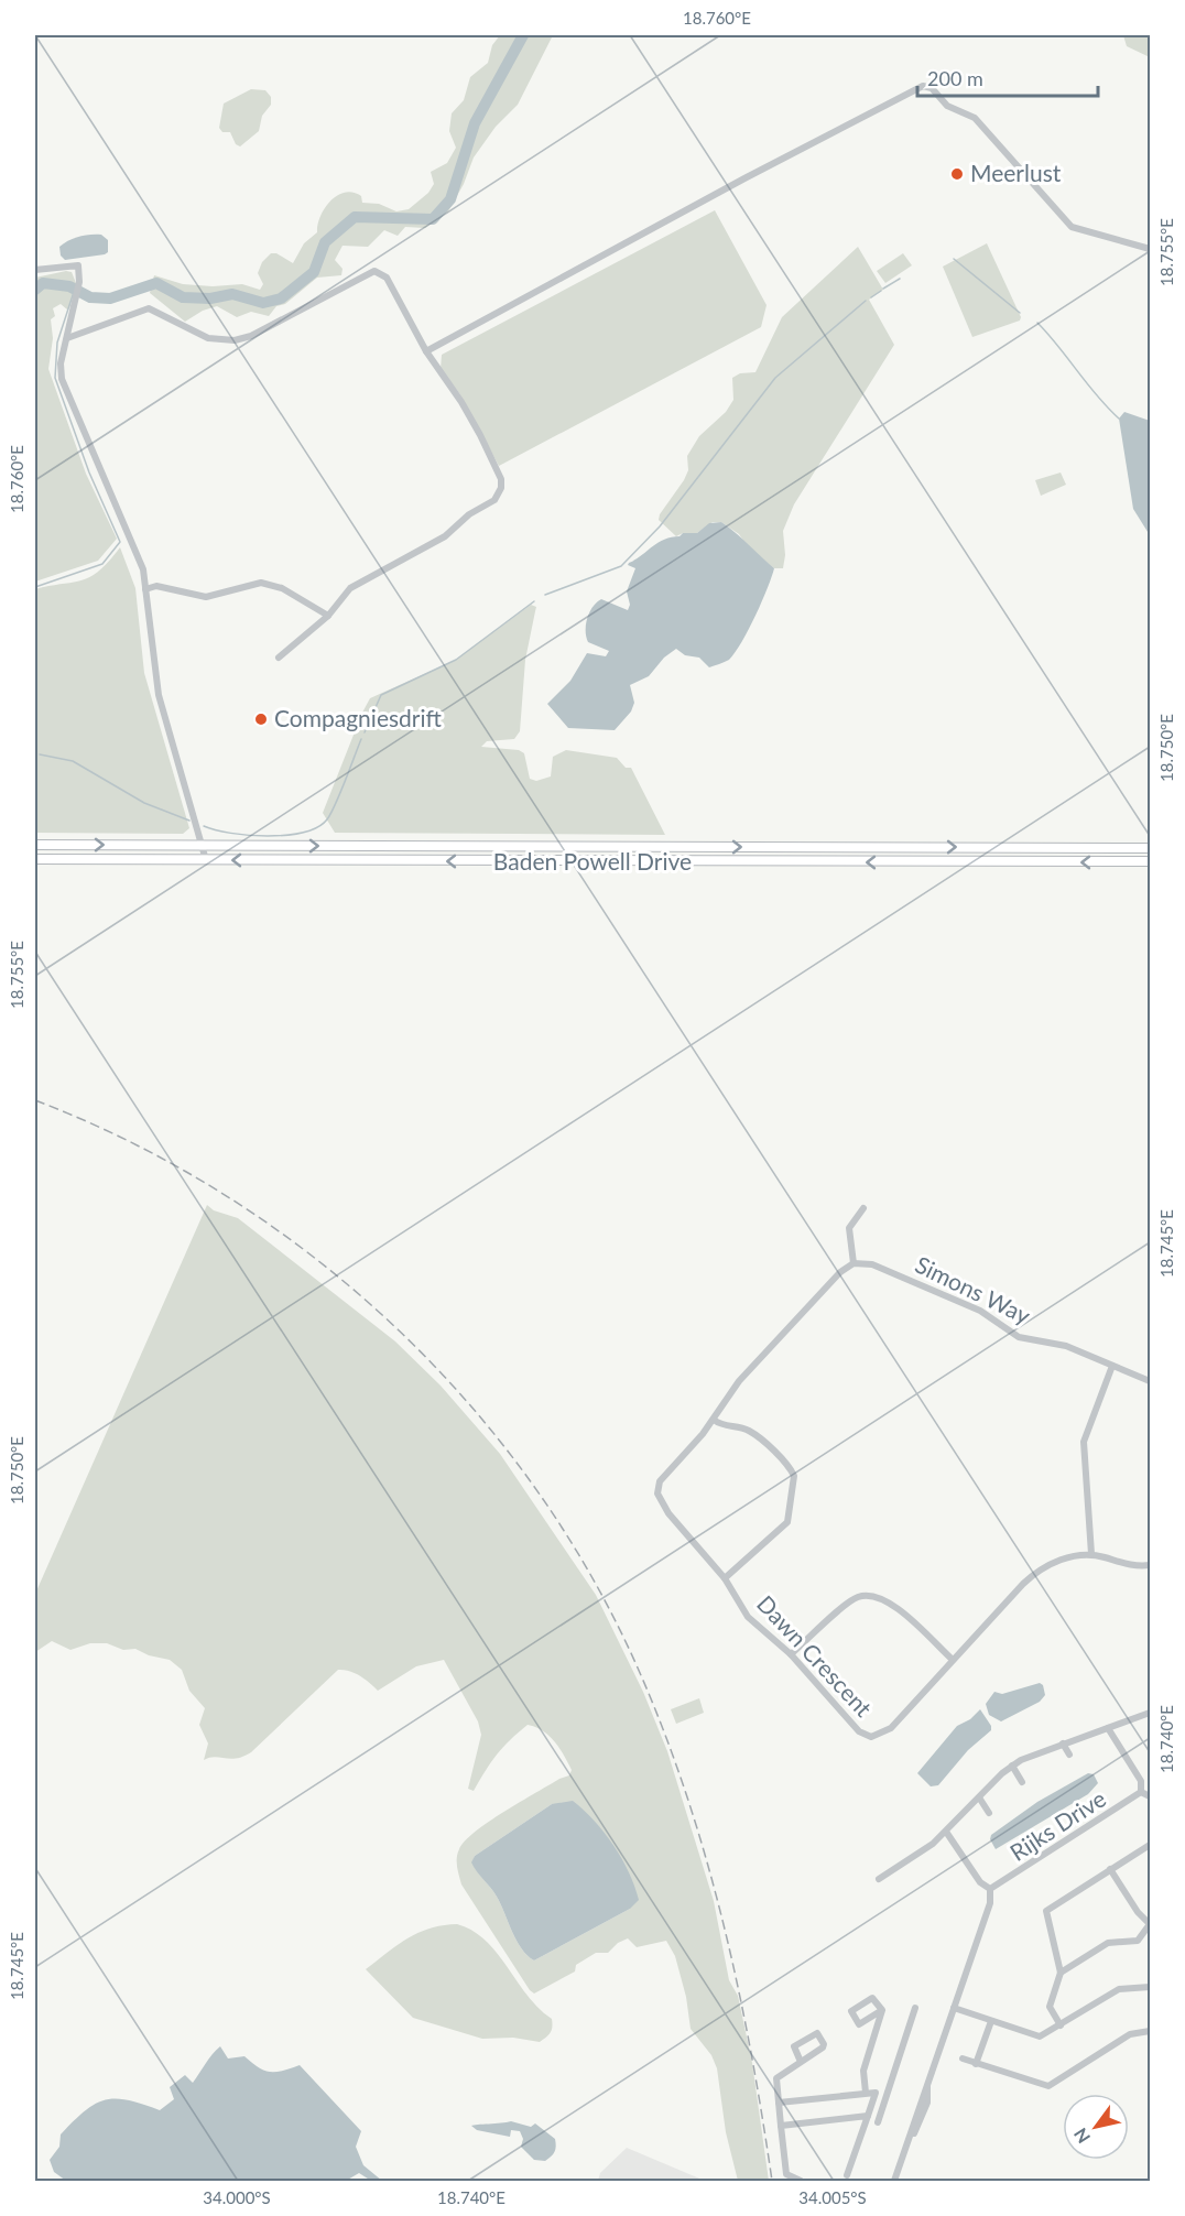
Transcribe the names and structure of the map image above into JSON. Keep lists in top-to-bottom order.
{
  "streets": {
    "main road": ["Baden Powell Drive"],
    "street": ["Simons Way", "Dawn Crescent", "Rijks Drive"]
  },
  "crossings": [
    ["Simons Way", "Dawn Crescent"]
  ],
  "places": ["Meerlust", "Compagniesdrift"],
  "scale_bar": "200 m",
  "north": "bottom left",
  "coordinates": [
    "18.760°E",
    "18.755°E",
    "18.750°E",
    "18.745°E",
    "18.740°E",
    "34.000°S",
    "34.005°S"
  ]
}
